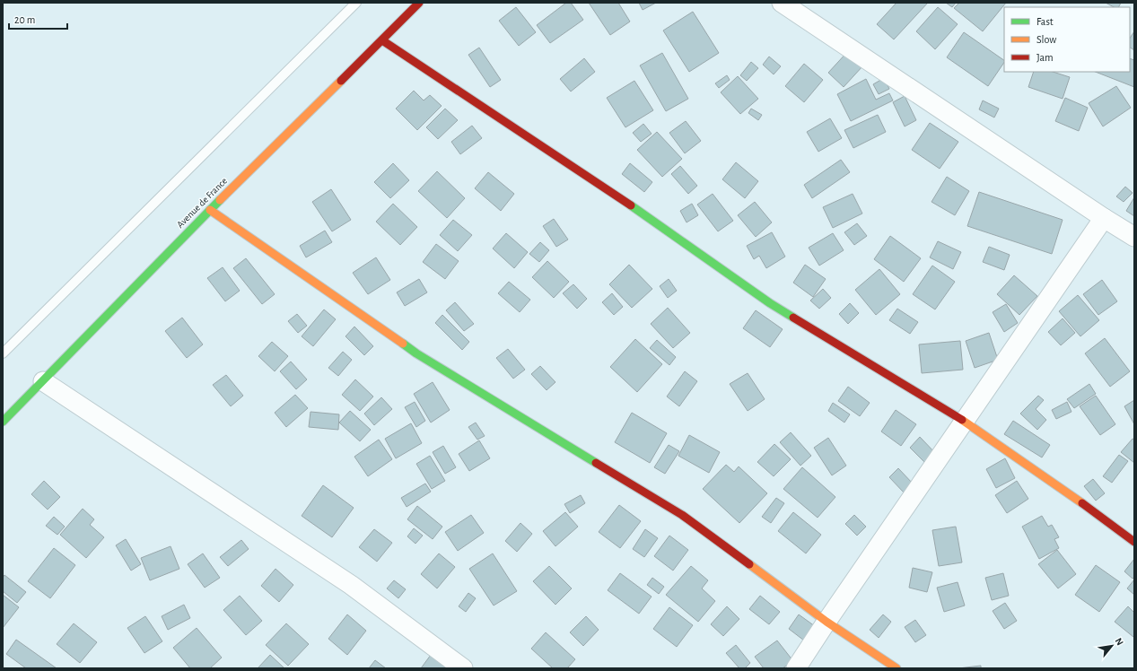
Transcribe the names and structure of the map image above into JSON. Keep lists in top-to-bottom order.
{
  "streets": {
    "street": ["Avenue de France"]
  },
  "legend": ["Fast", "Slow", "Jam"],
  "scale_bar": "20 m",
  "north": "top right"
}
